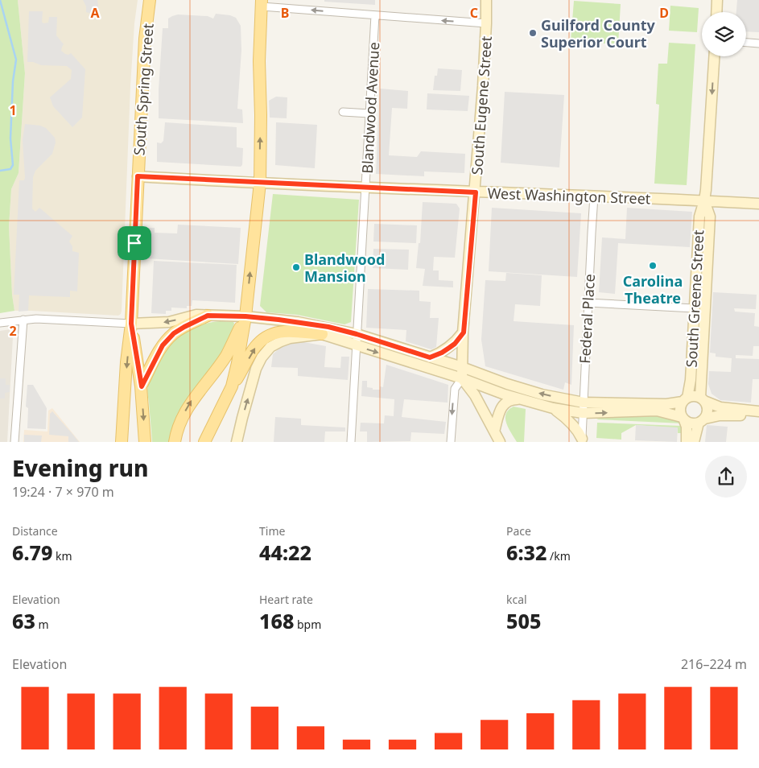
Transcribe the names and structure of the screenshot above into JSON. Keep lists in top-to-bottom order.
{
  "streets": {
    "main road": ["South Spring Street"],
    "street": [
      "South Eugene Street",
      "Blandwood Avenue",
      "West Washington Street",
      "South Greene Street",
      "Federal Place"
    ]
  },
  "crossings": [
    ["South Spring Street", "West Washington Street"],
    ["South Eugene Street", "West Washington Street"],
    ["Blandwood Avenue", "West Washington Street"],
    ["West Washington Street", "South Greene Street"],
    ["West Washington Street", "Federal Place"]
  ],
  "places": ["Guilford County Superior Court", "Carolina Theatre", "Blandwood Mansion"],
  "page": {
    "heading": ["Evening run", "19:24 · 7 × 970 m"],
    "stats": [
      ["Distance", "6.79 km"],
      ["Time", "44:22"],
      ["Pace", "6:32 /km"],
      ["Elevation", "63 m"],
      ["Heart rate", "168 bpm"],
      ["kcal", "505"]
    ],
    "chart": ["Elevation", "216–224 m"]
  },
  "grid": {
    "columns": [
      "A",
      "B",
      "C",
      "D"
    ],
    "rows": ["1", "2"]
  }
}
